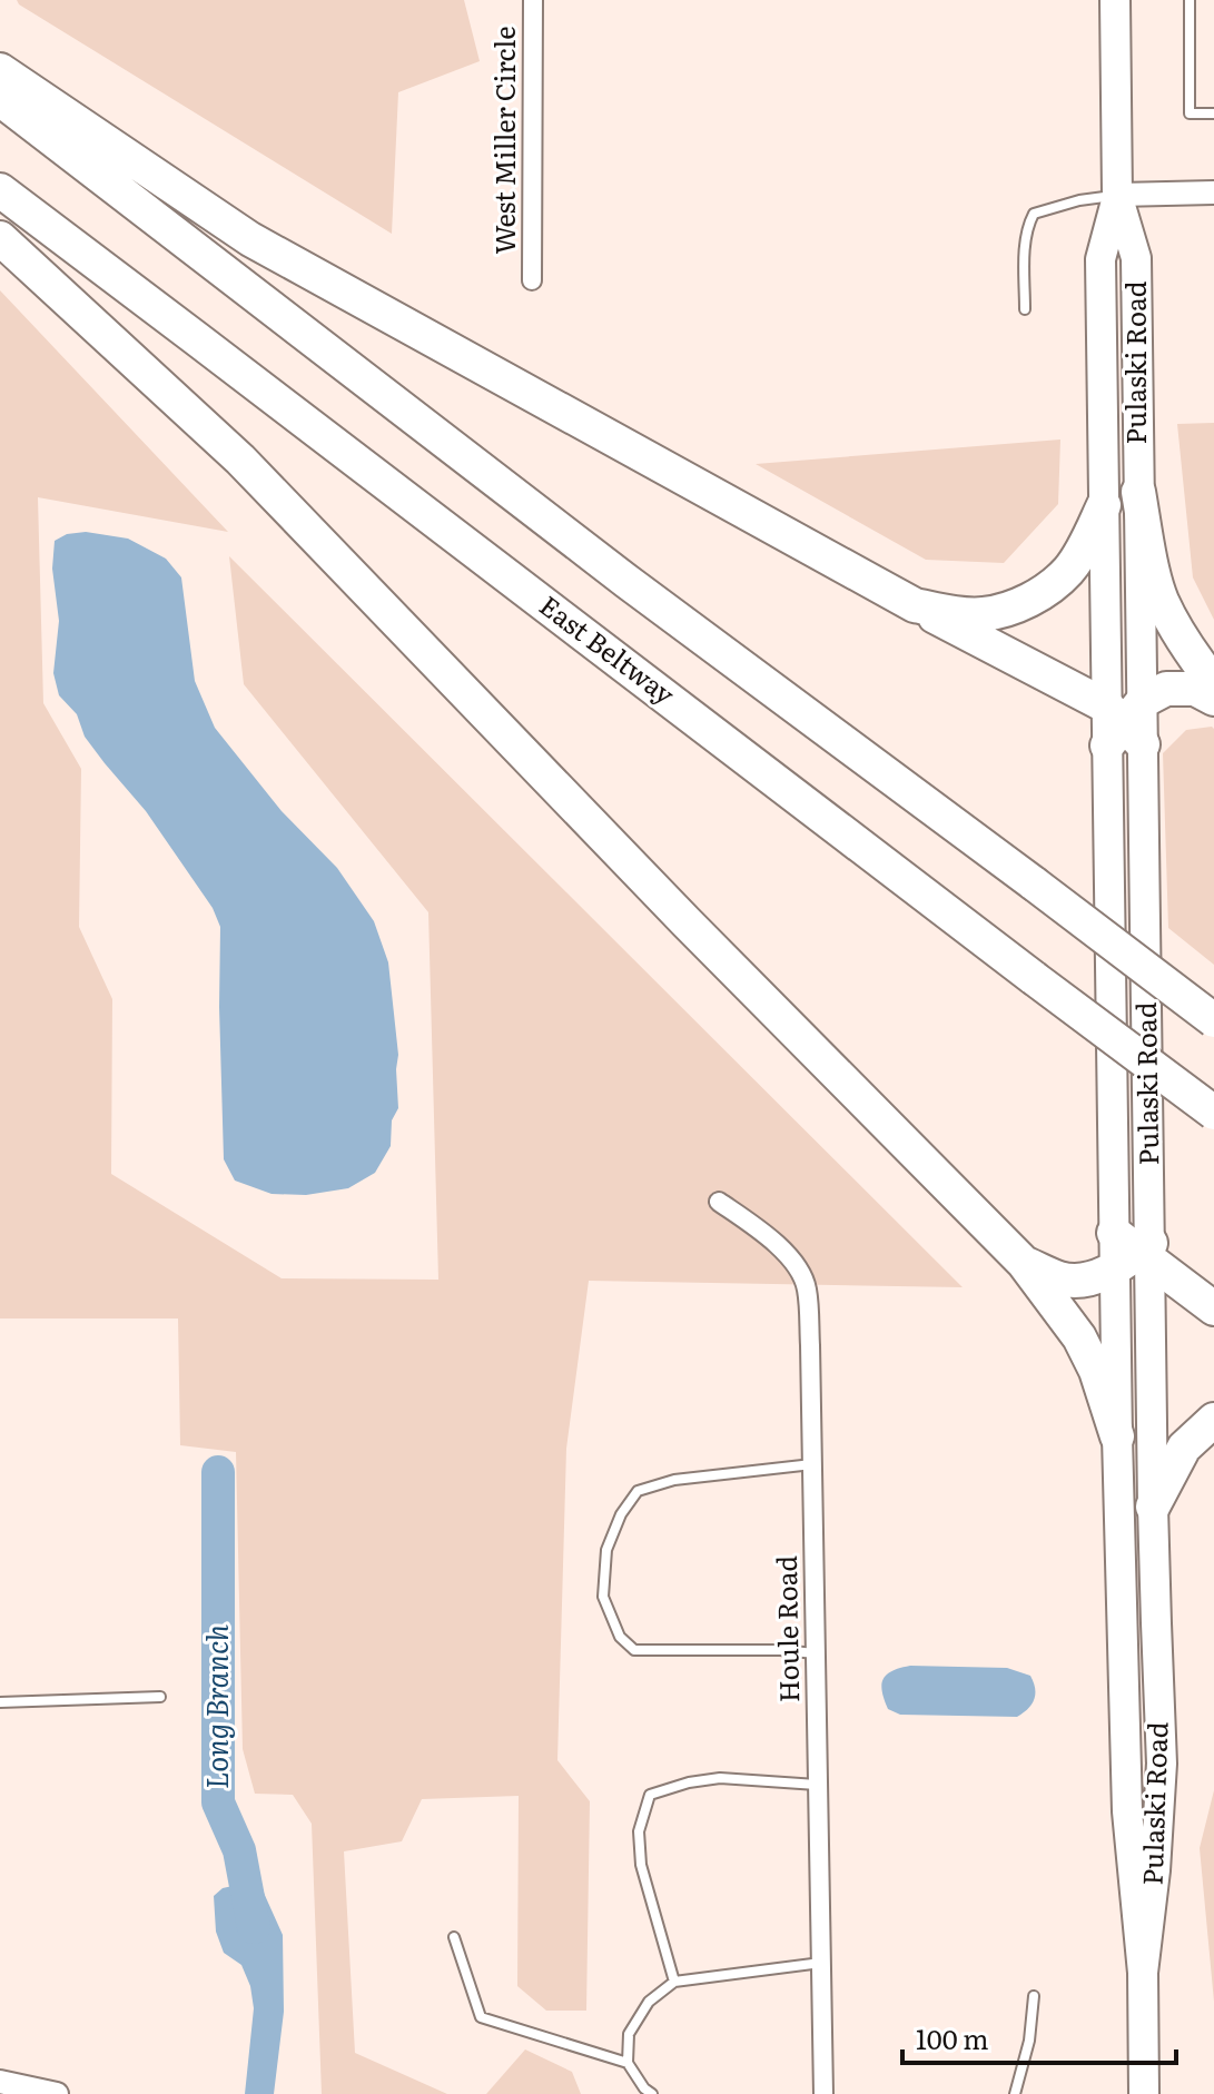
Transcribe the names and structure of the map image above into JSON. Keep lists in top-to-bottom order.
{
  "streets": {
    "highway": ["East Beltway"],
    "main road": ["Pulaski Road"],
    "street": ["West Miller Circle", "Houle Road"]
  },
  "water": ["Long Branch"],
  "scale_bar": "100 m"
}
